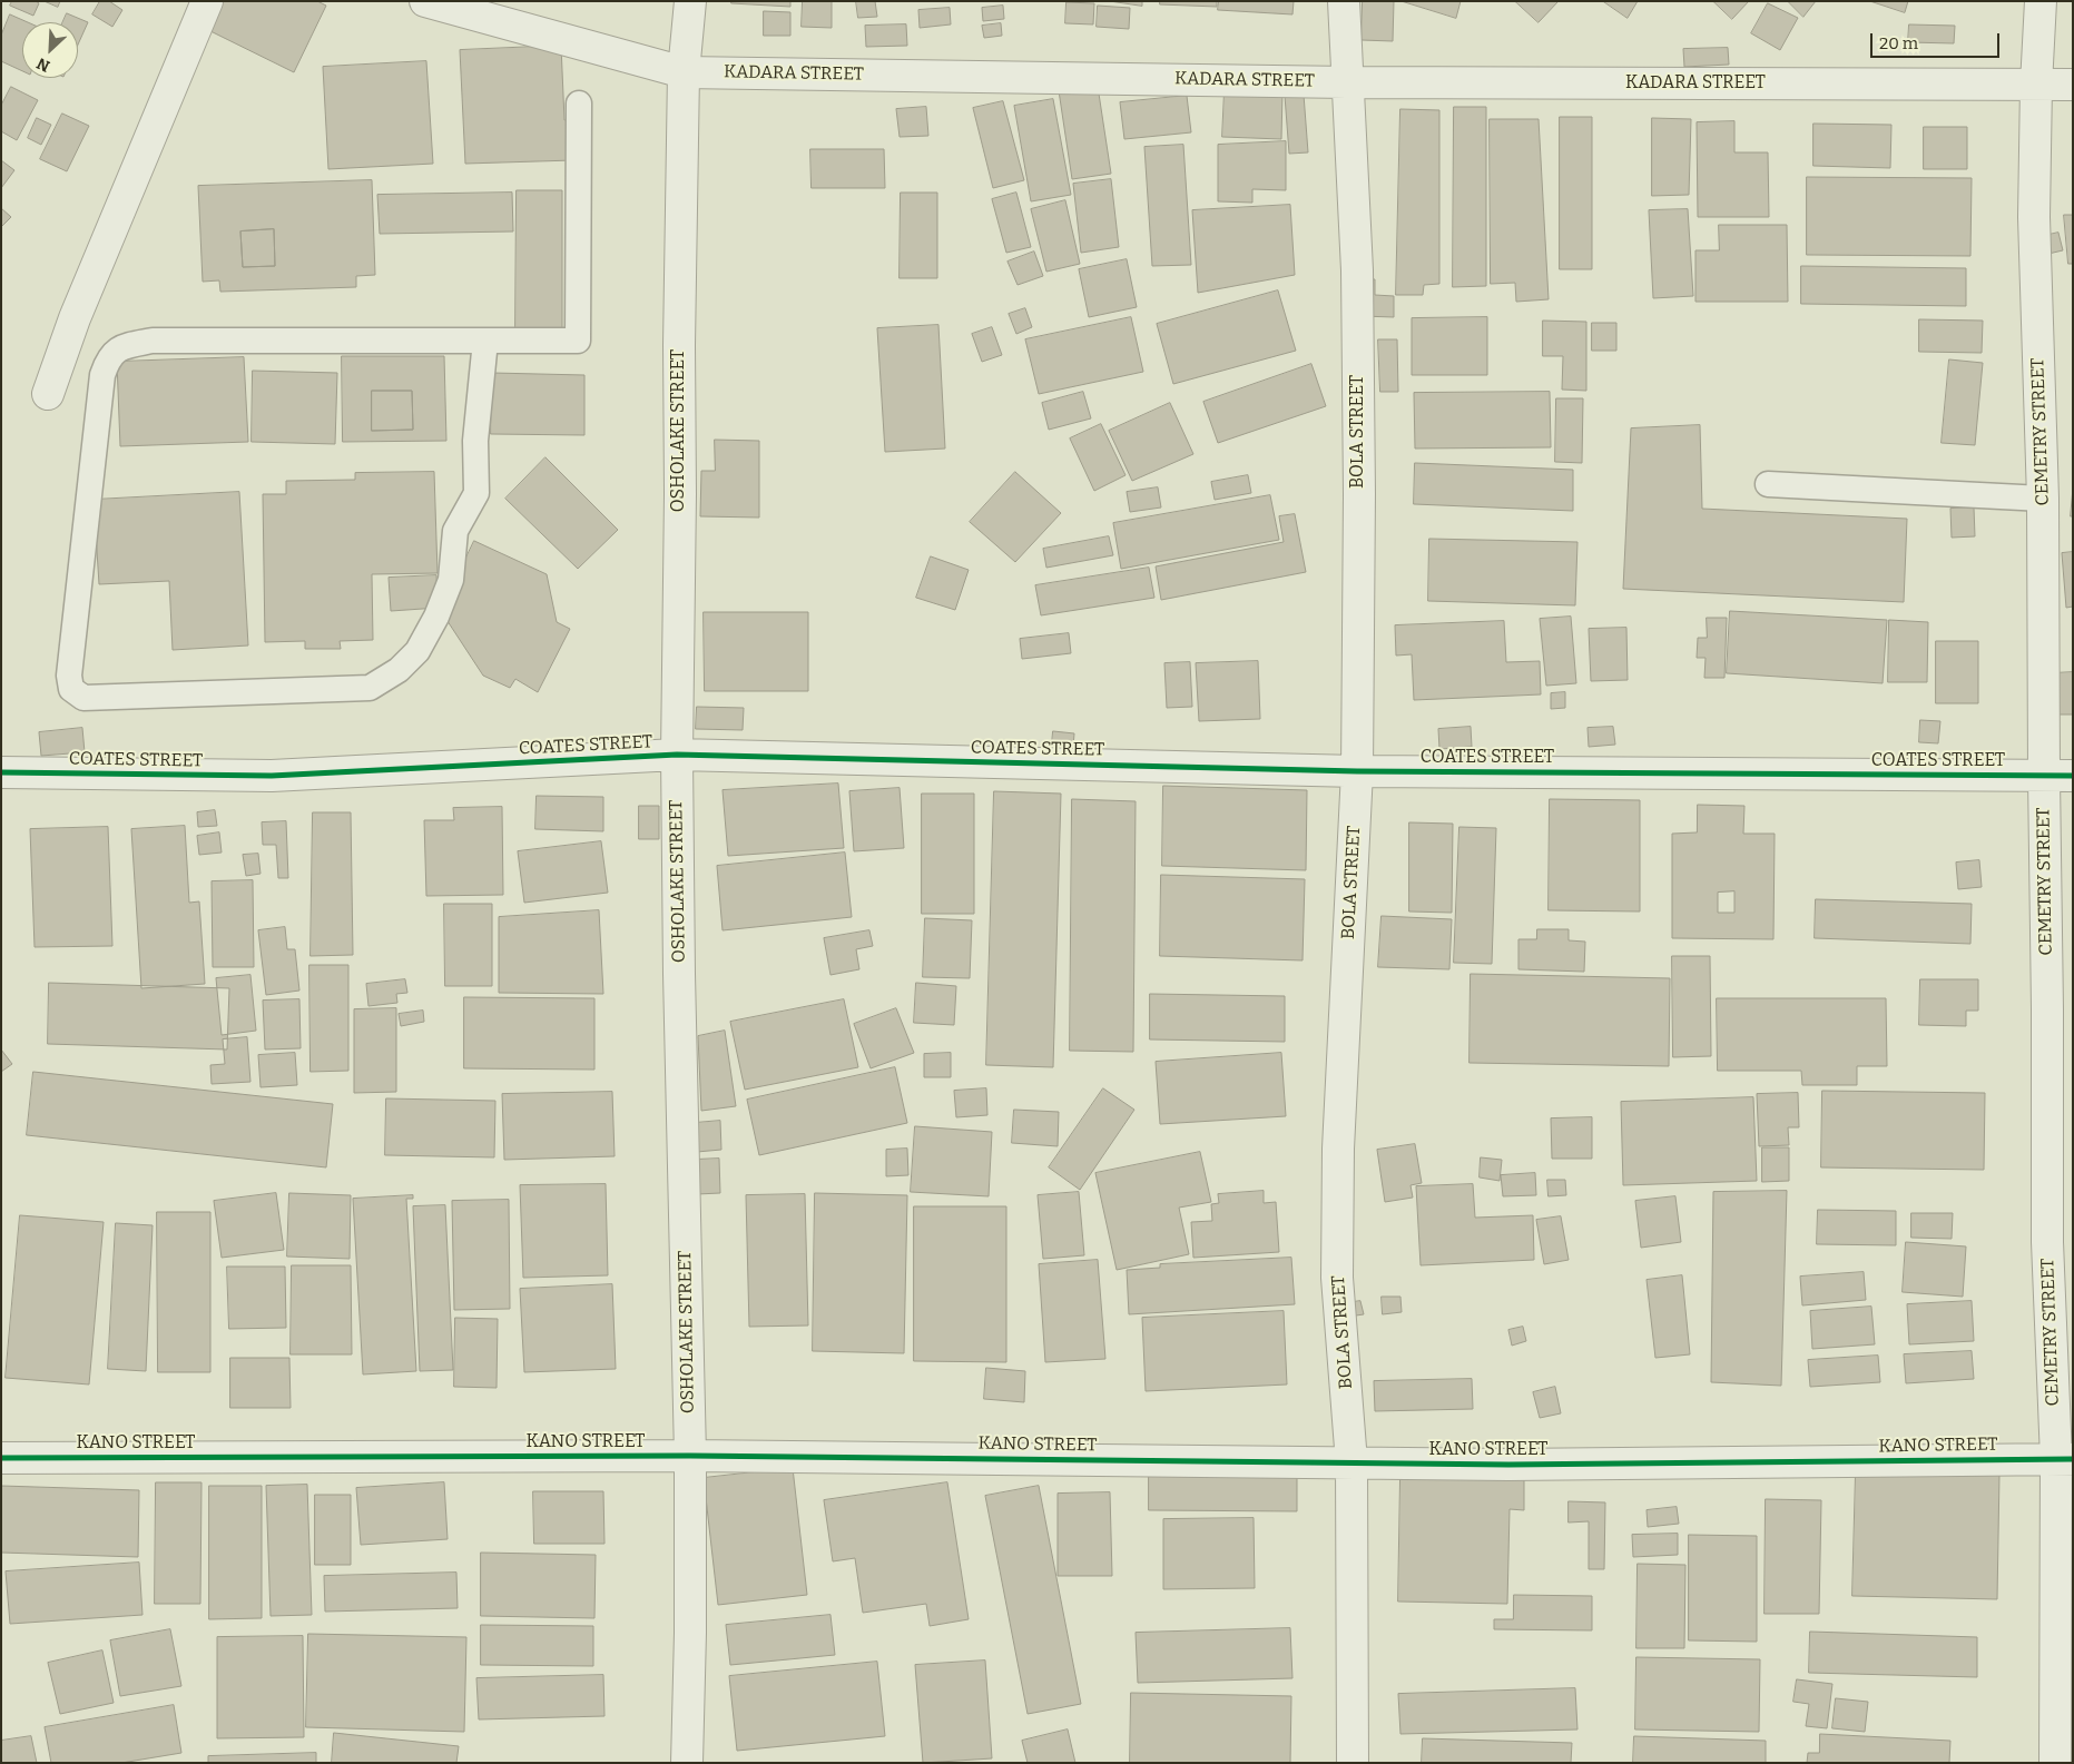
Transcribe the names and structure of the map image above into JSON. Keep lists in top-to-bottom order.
{
  "streets": {
    "street": [
      "KADARA STREET",
      "OSHOLAKE STREET",
      "BOLA STREET",
      "CEMETRY STREET",
      "COATES STREET",
      "KANO STREET"
    ]
  },
  "crossings": [
    ["KADARA STREET", "OSHOLAKE STREET"],
    ["KADARA STREET", "BOLA STREET"],
    ["KADARA STREET", "CEMETRY STREET"],
    ["OSHOLAKE STREET", "COATES STREET"],
    ["OSHOLAKE STREET", "KANO STREET"],
    ["BOLA STREET", "COATES STREET"],
    ["BOLA STREET", "KANO STREET"],
    ["CEMETRY STREET", "COATES STREET"],
    ["CEMETRY STREET", "KANO STREET"]
  ],
  "scale_bar": "20 m",
  "north": "bottom left"
}
